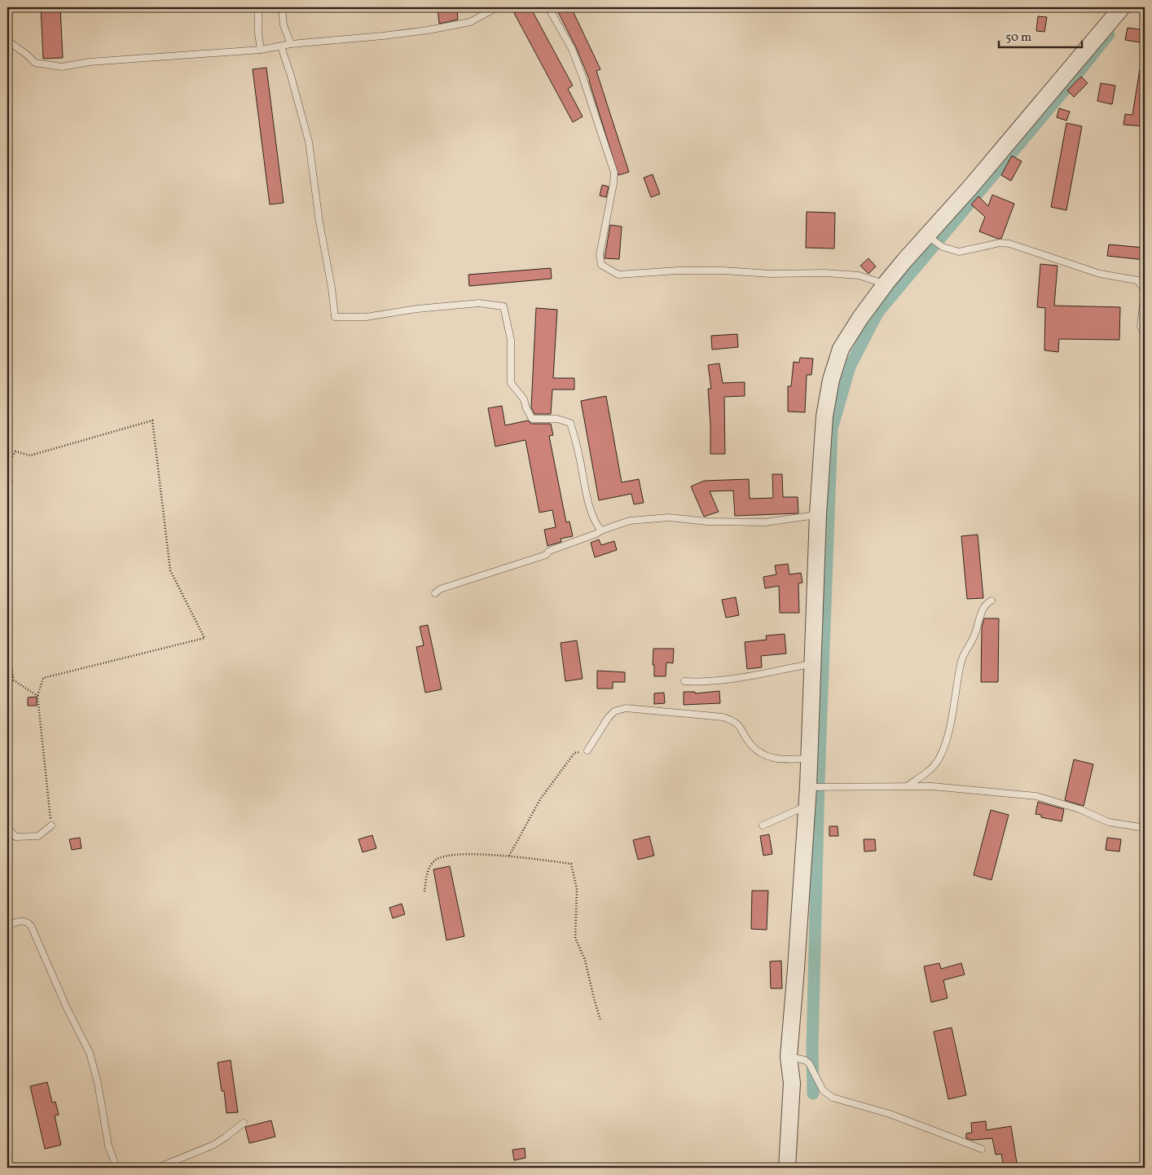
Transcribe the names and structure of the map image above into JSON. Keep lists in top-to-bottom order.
{
  "scale_bar": "50 m"
}
